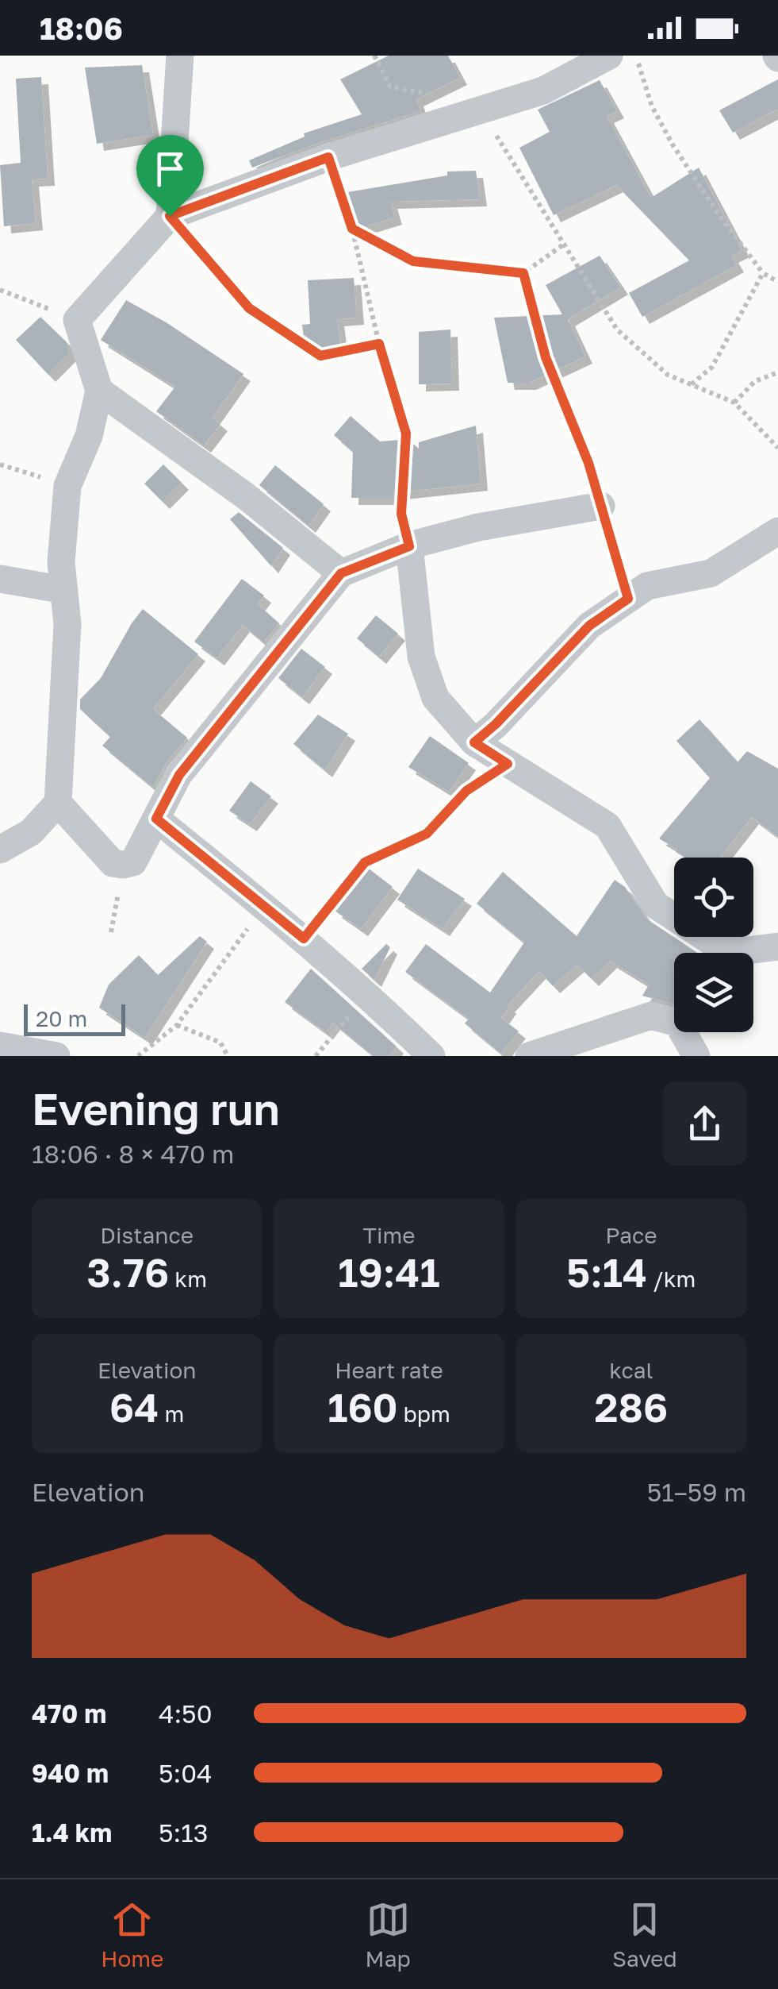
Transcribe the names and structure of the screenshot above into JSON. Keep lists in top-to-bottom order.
{
  "scale_bar": "20 m",
  "page": {
    "status": "18:06",
    "scale": "20 m",
    "heading": ["Evening run", "18:06 · 8 × 470 m"],
    "stats": [
      ["Distance", "3.76 km"],
      ["Time", "19:41"],
      ["Pace", "5:14 /km"],
      ["Elevation", "64 m"],
      ["Heart rate", "160 bpm"],
      ["kcal", "286"]
    ],
    "chart": ["Elevation", "51–59 m"],
    "list": [
      {
        "name": "470 m",
        "note": "4:50"
      },
      {
        "name": "940 m",
        "note": "5:04"
      },
      {
        "name": "1.4 km",
        "note": "5:13"
      }
    ],
    "tabs": ["Home", "Map", "Saved"]
  }
}
